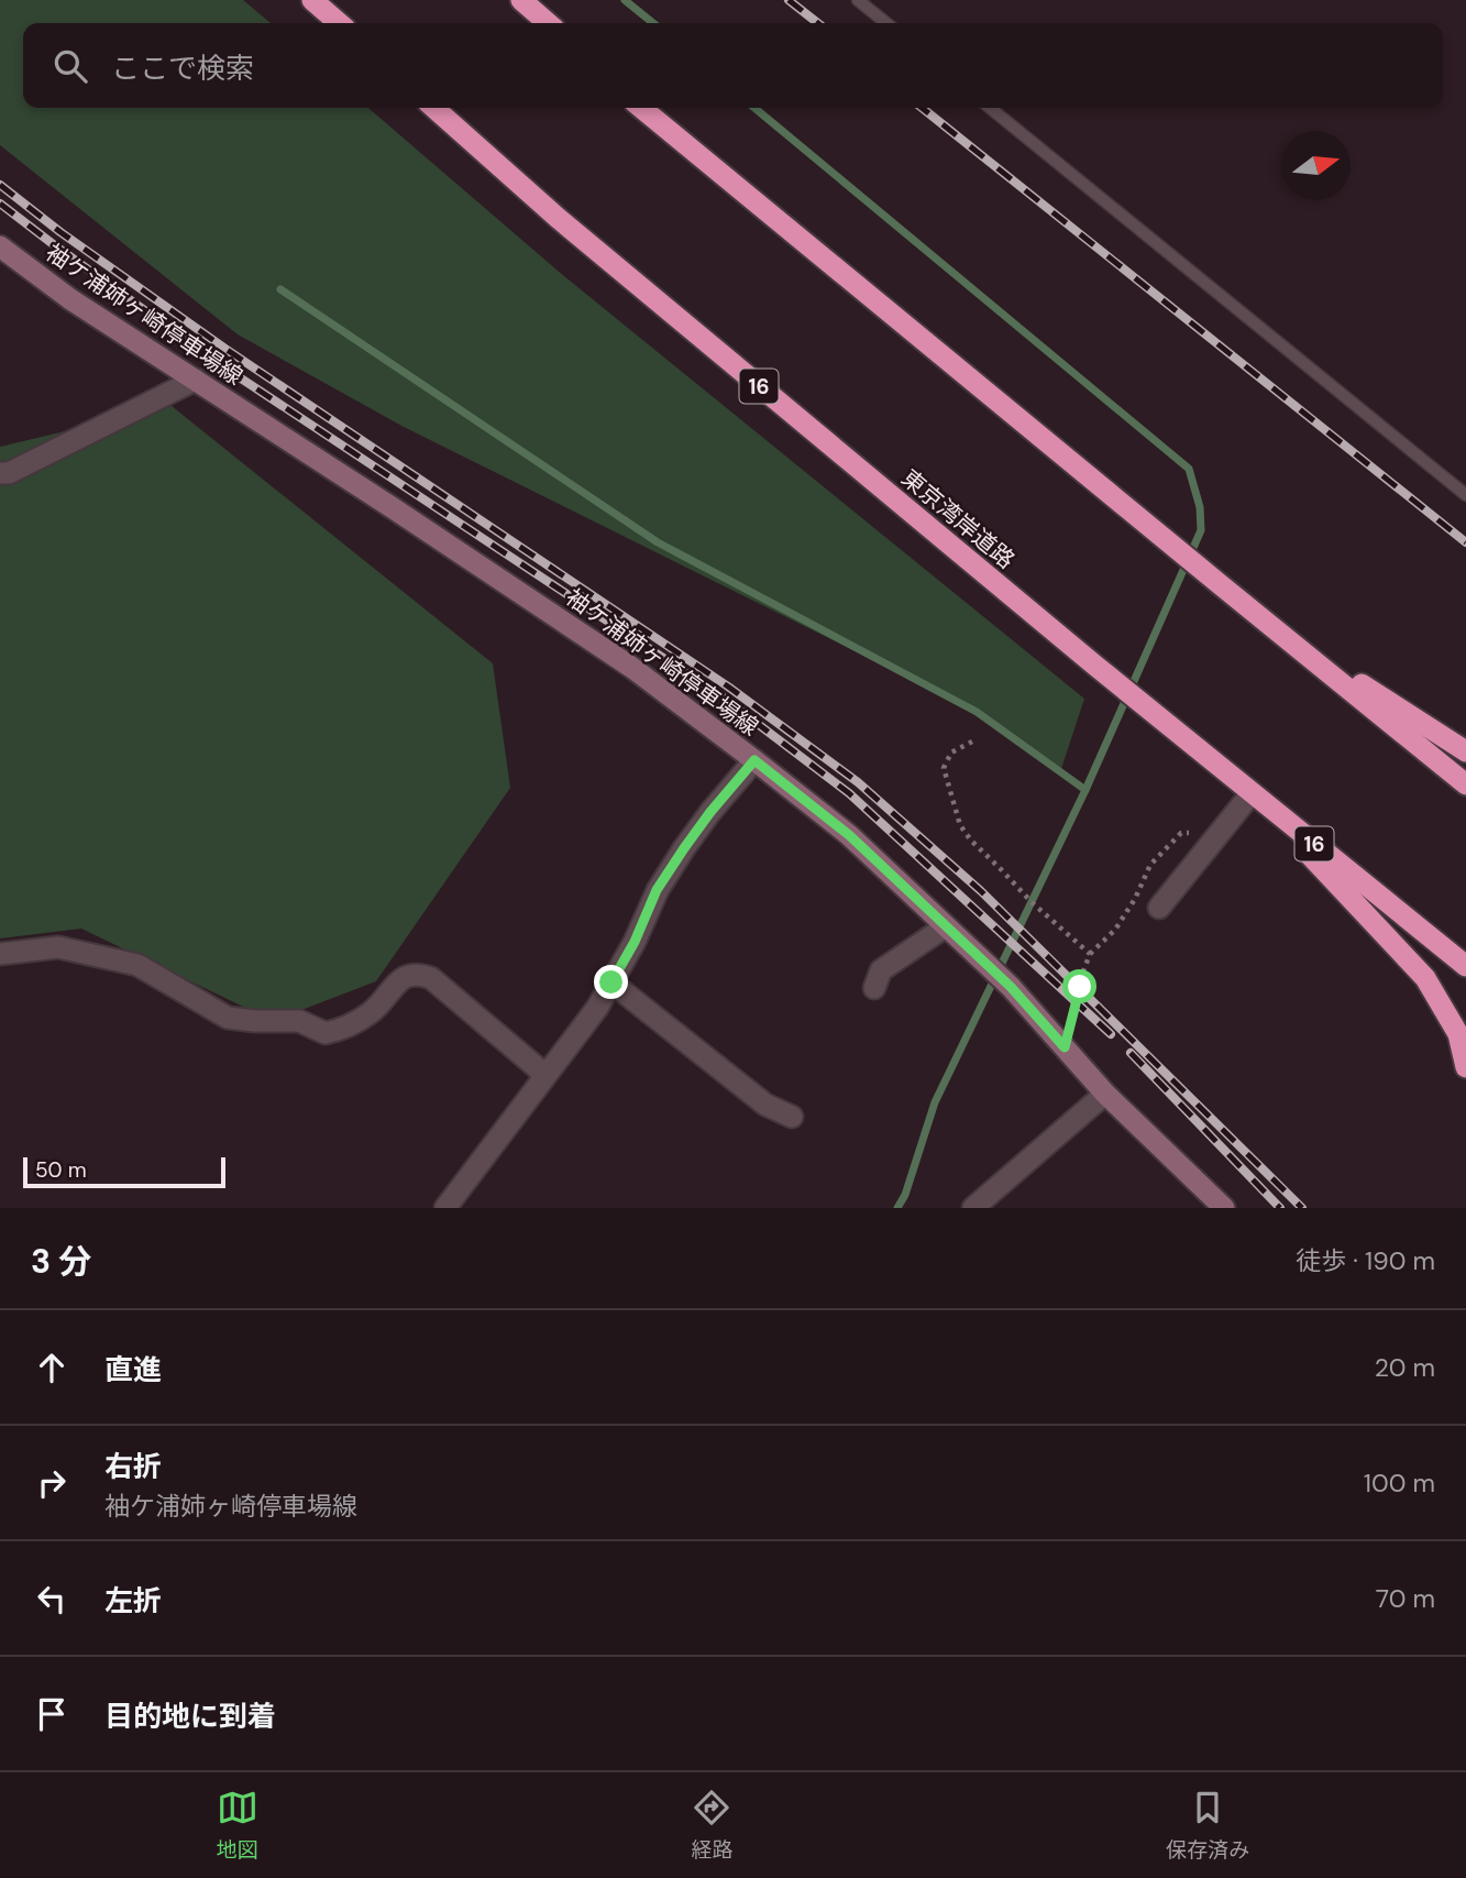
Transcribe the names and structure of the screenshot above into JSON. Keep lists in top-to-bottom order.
{
  "streets": {
    "highway": ["16", "東京湾岸道路"],
    "main road": ["袖ケ浦姉ヶ崎停車場線"]
  },
  "scale_bar": "50 m",
  "north": "right",
  "page": {
    "search": "ここで検索",
    "scale": "50 m",
    "heading": ["3 分", "徒歩 · 190 m"],
    "list": [
      ["直進", "20 m"],
      ["右折", "袖ケ浦姉ヶ崎停車場線", "100 m"],
      ["左折", "70 m"],
      "目的地に到着"
    ],
    "nav": ["地図", "経路", "保存済み"]
  }
}
